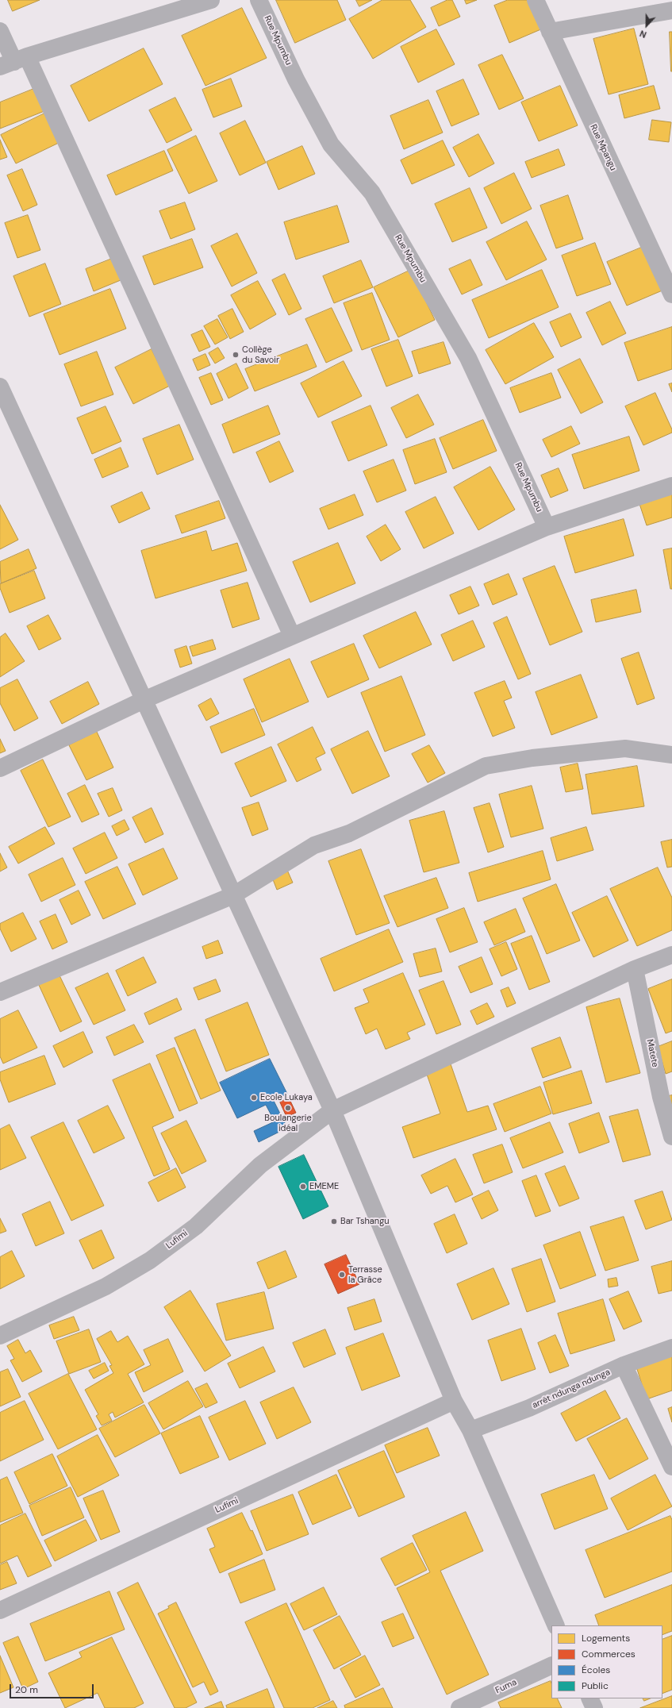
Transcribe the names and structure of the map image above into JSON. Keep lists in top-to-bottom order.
{
  "streets": {
    "street": [
      "Rue Mpumbu",
      "Rue Mpangu",
      "Matete",
      "Lufimi",
      "arrêt ndunga ndunga",
      "Fuma"
    ]
  },
  "crossings": [
    ["Matete", "Lufimi"]
  ],
  "places": [
    "Collège du Savoir",
    "Ecole Lukaya",
    "Boulangerie idéal",
    "EMEME",
    "Bar Tshangu",
    "Terrasse la Grâce"
  ],
  "legend": [
    "Logements",
    "Commerces",
    "Écoles",
    "Public"
  ],
  "scale_bar": "20 m",
  "north": "bottom"
}
